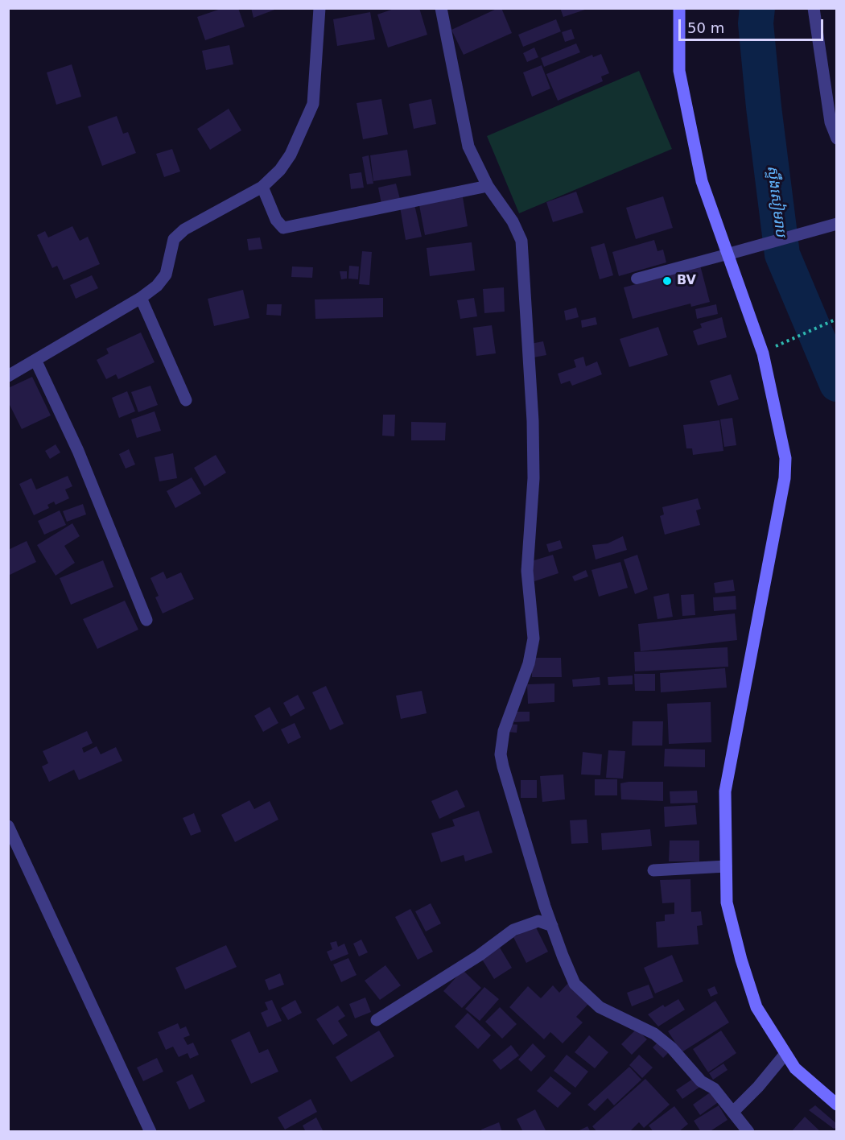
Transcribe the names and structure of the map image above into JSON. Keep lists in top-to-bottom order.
{
  "water": ["ស្ទឹងសៀមរាប"],
  "places": ["BV"],
  "scale_bar": "50 m"
}
